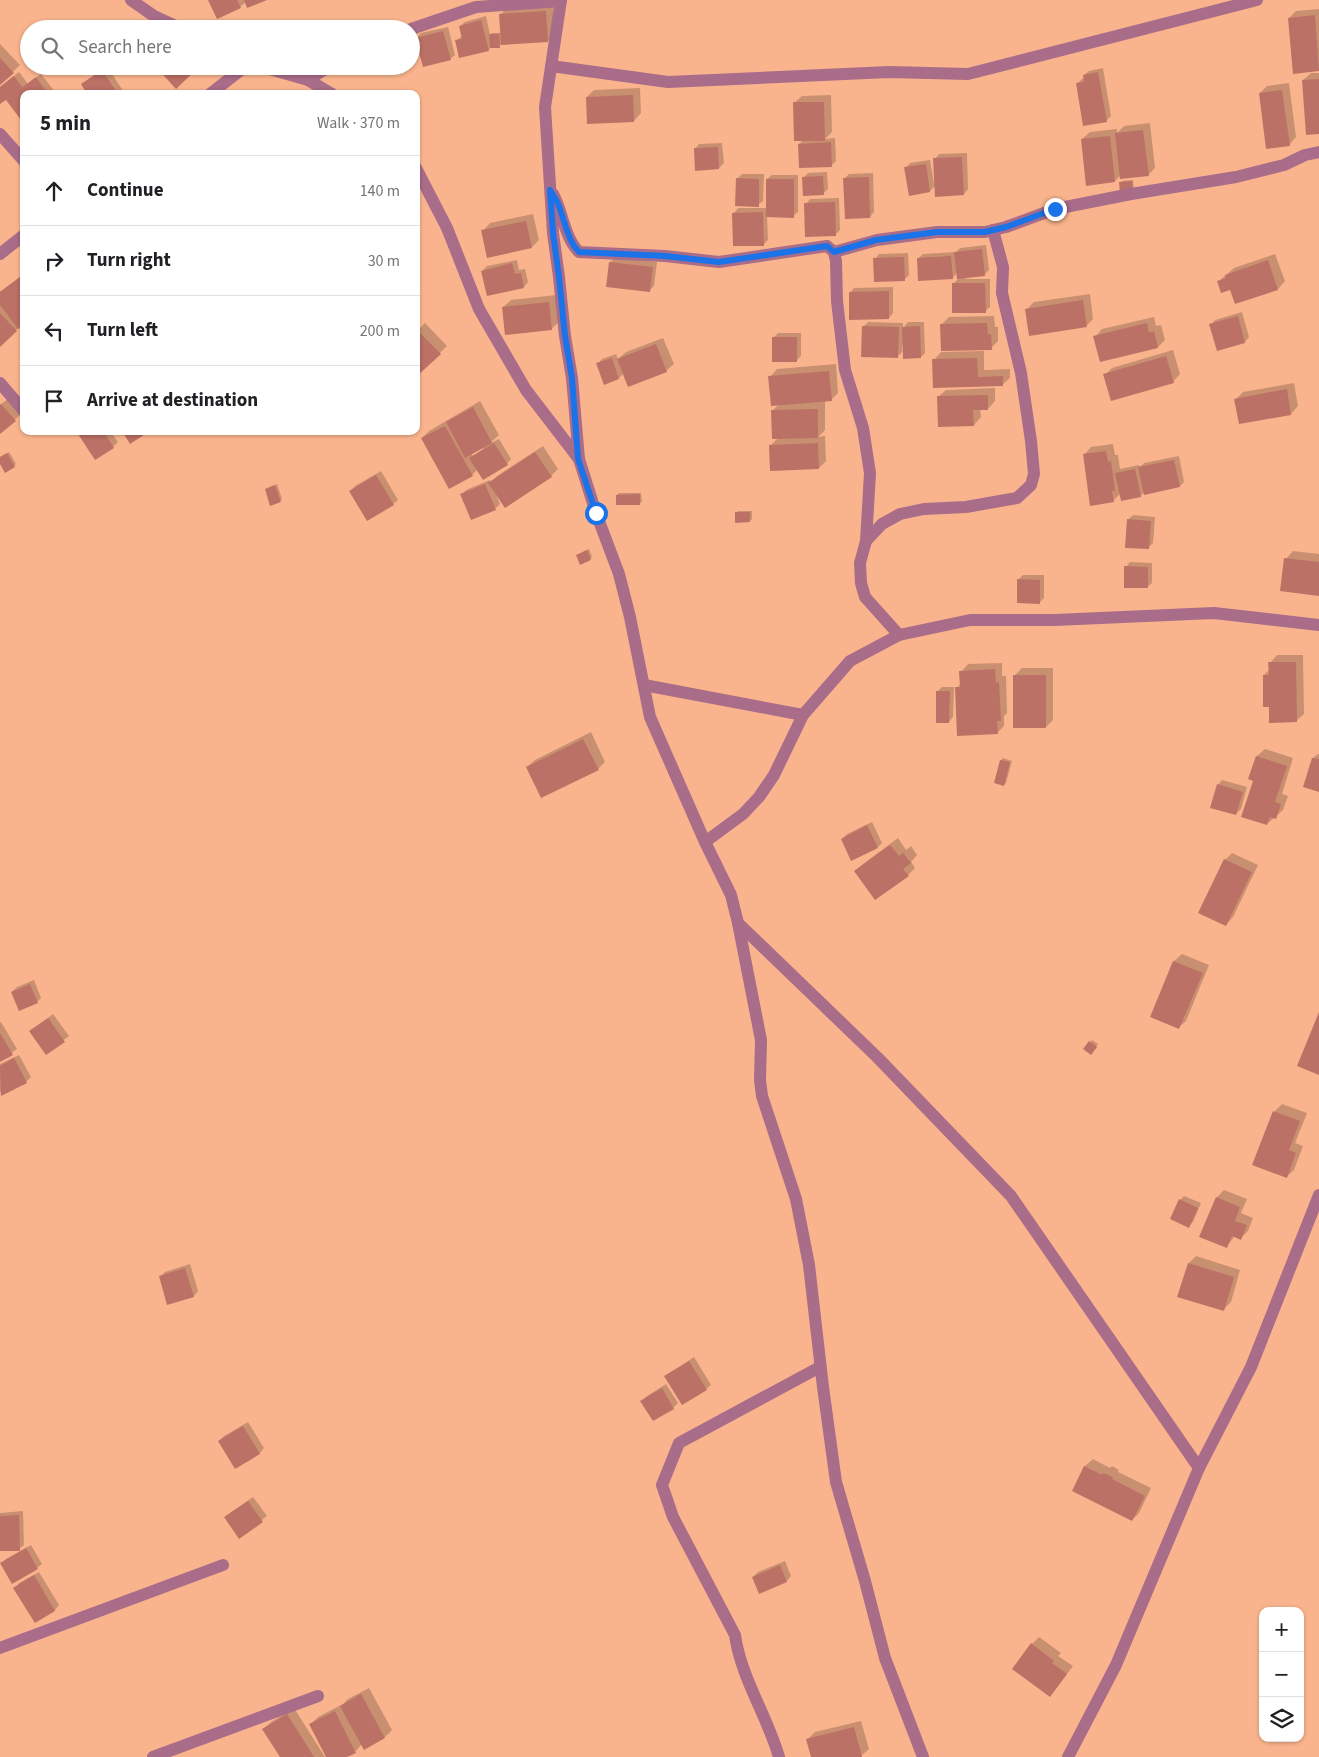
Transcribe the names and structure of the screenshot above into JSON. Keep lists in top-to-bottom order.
{
  "page": {
    "search": "Search here",
    "heading": ["5 min", "Walk · 370 m"],
    "list": [
      ["Continue", "140 m"],
      ["Turn right", "30 m"],
      ["Turn left", "200 m"],
      "Arrive at destination"
    ],
    "map_buttons": ["+", "−"]
  }
}
